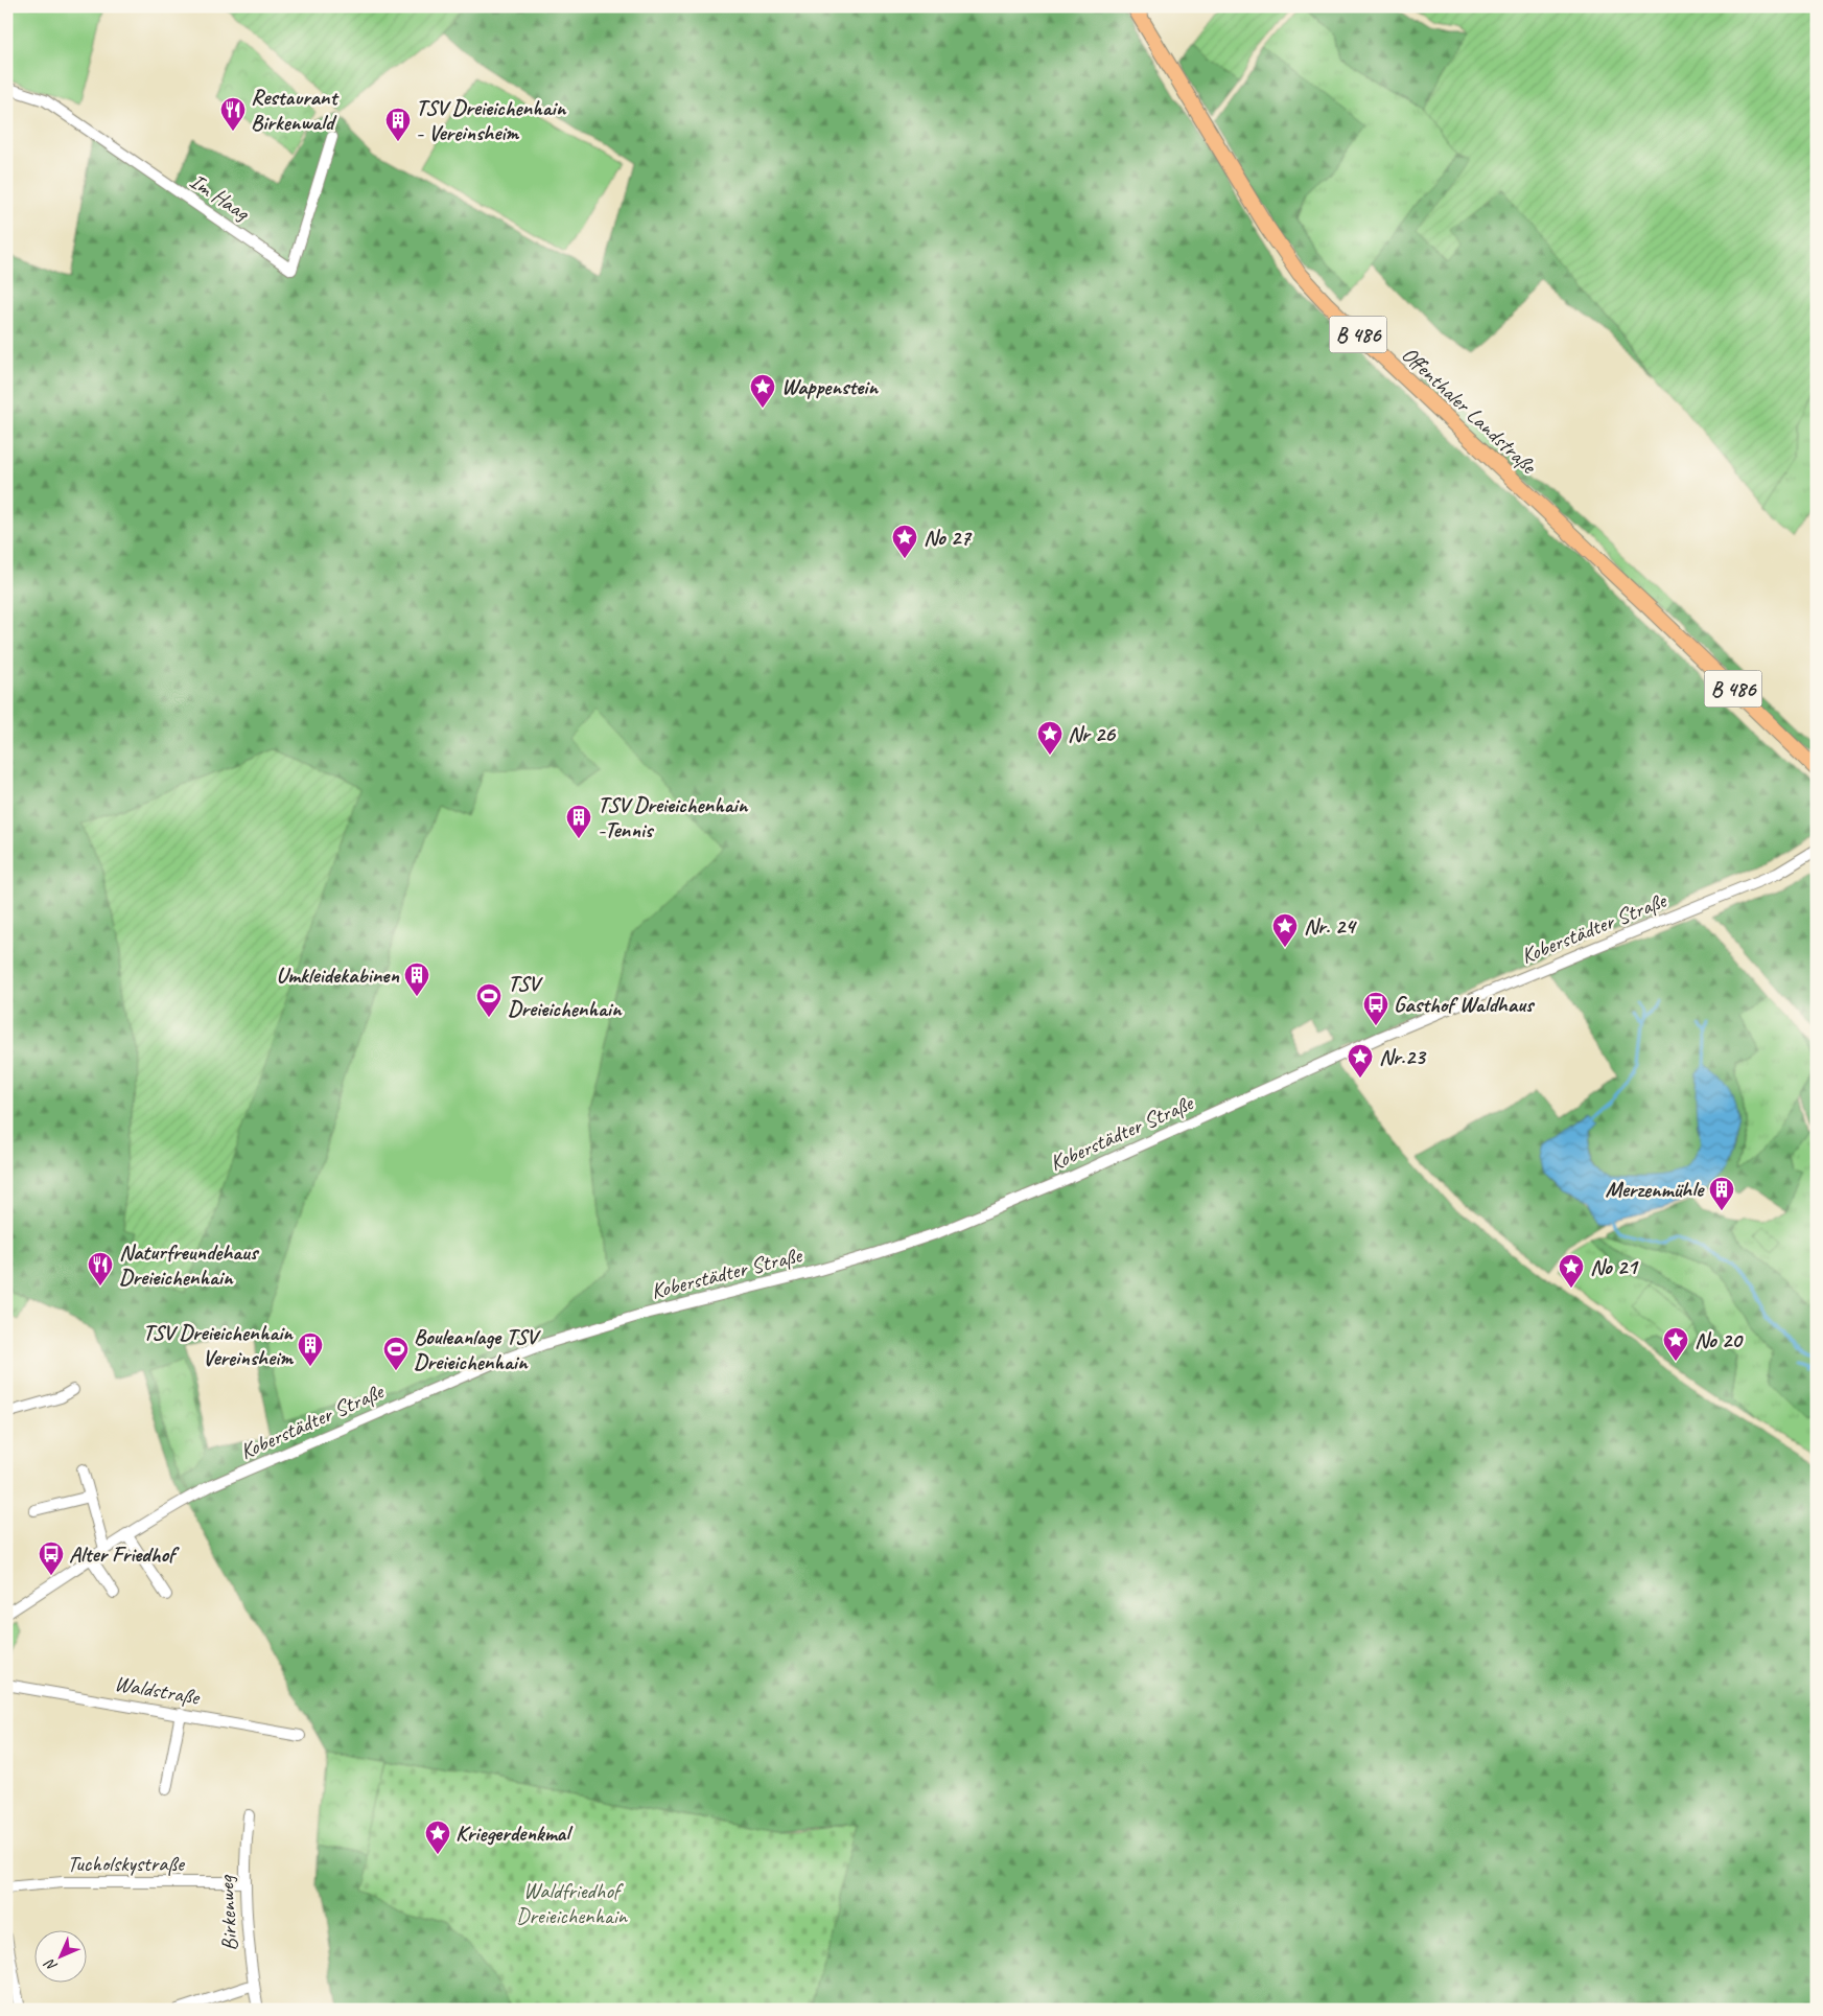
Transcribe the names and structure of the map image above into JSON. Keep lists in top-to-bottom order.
{
  "streets": {
    "main road": ["B 486", "Offenthaler Landstraße"],
    "street": [
      "Im Haag",
      "Koberstädter Straße",
      "Waldstraße",
      "Tucholskystraße",
      "Birkenweg"
    ]
  },
  "crossings": [
    ["Tucholskystraße", "Birkenweg"]
  ],
  "parks": ["Waldfriedhof Dreieichenhain"],
  "places": {
    "restaurant": ["Restaurant Birkenwald", "Naturfreundehaus Dreieichenhain"],
    "building": [
      "TSV Dreieichenhain - Vereinsheim",
      "TSV Dreieichenhain -Tennis",
      "Umkleidekabinen",
      "Merzenmühle",
      "TSV Dreieichenhain Vereinsheim"
    ],
    "place": [
      "Wappenstein",
      "No 27",
      "Nr 26",
      "Nr. 24",
      "Nr.23",
      "No 21",
      "No 20",
      "Kriegerdenkmal"
    ],
    "sports": ["TSV Dreieichenhain", "Bouleanlage TSV Dreieichenhain"],
    "bus stop": ["Gasthof Waldhaus", "Alter Friedhof"]
  },
  "north": "bottom left"
}
